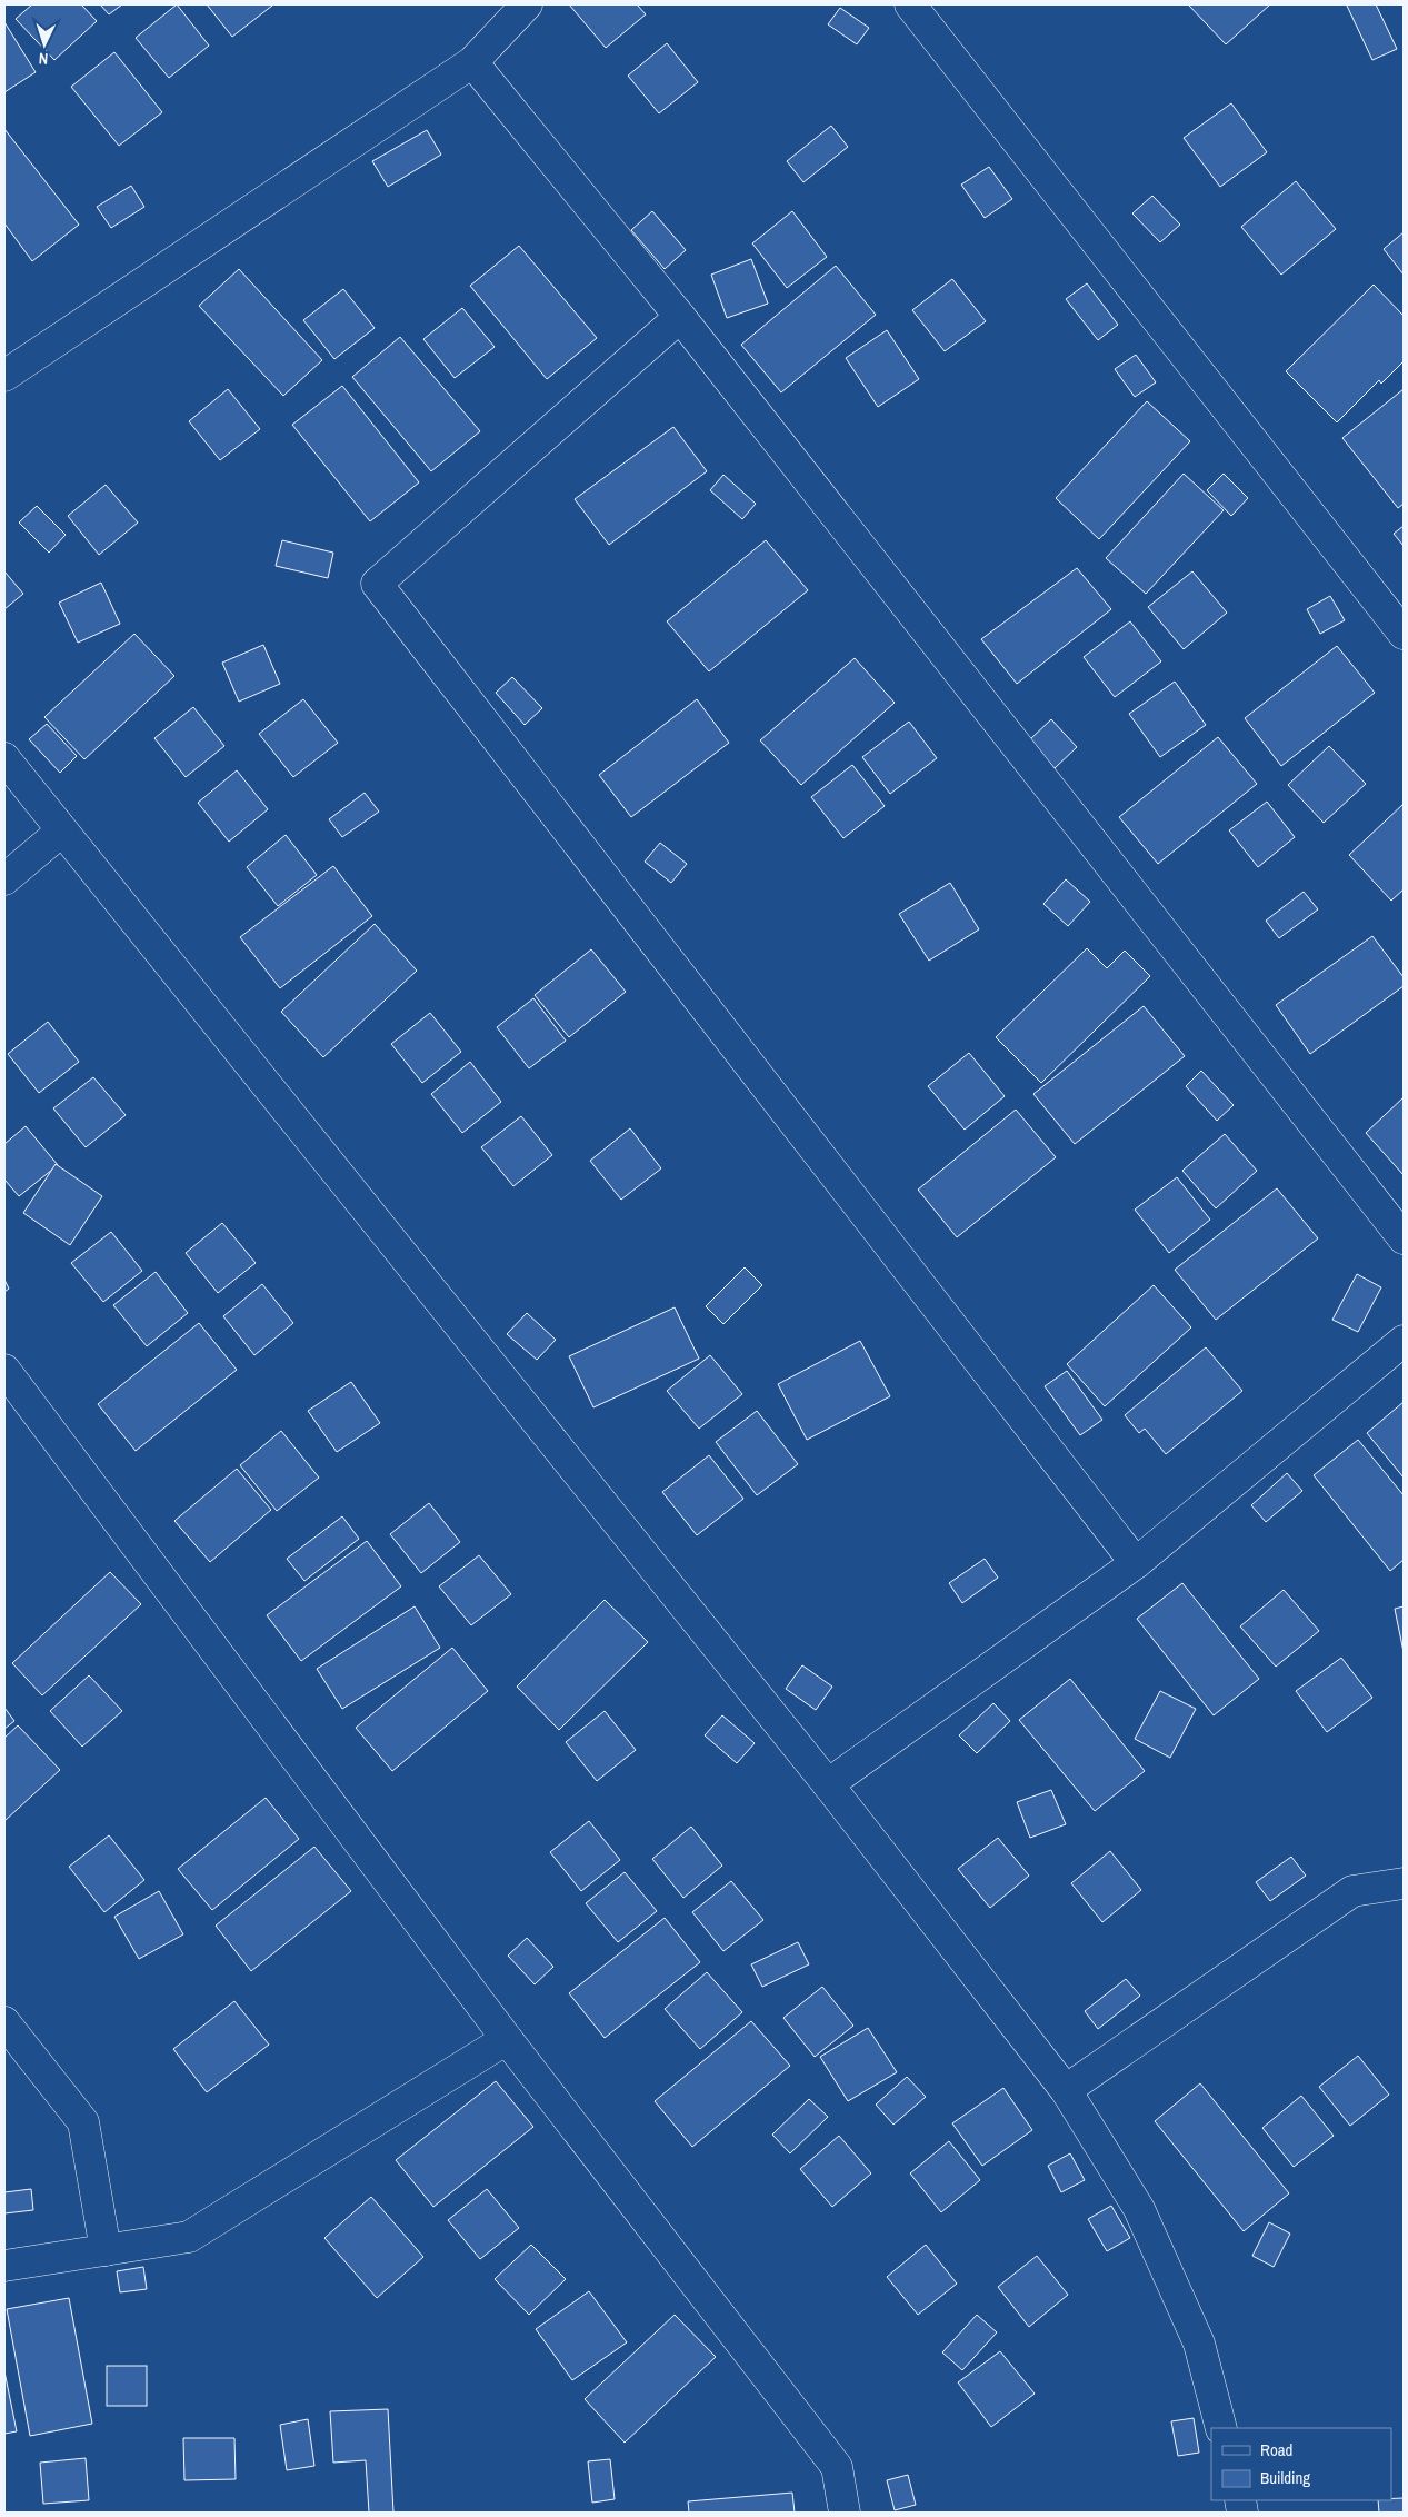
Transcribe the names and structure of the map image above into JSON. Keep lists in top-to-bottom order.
{
  "legend": ["Road", "Building"],
  "north": "bottom"
}
